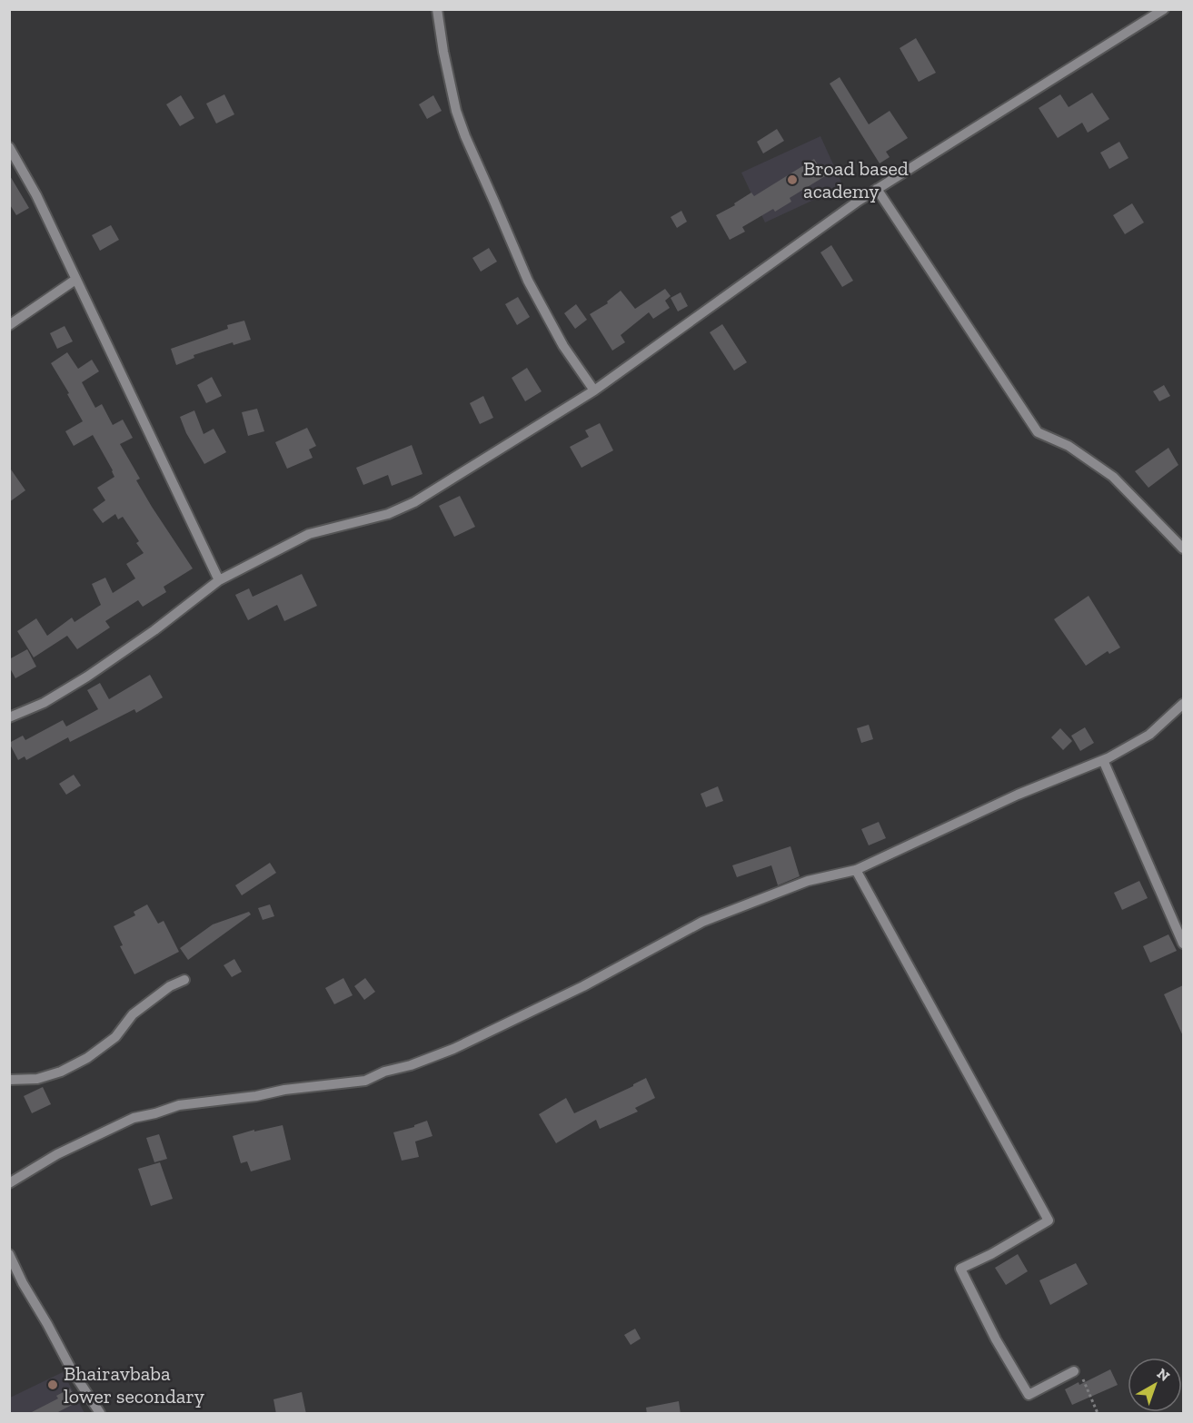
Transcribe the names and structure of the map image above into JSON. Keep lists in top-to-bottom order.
{
  "places": ["Broad based academy", "Bhairavbaba lower secondary"],
  "north": "top right"
}
